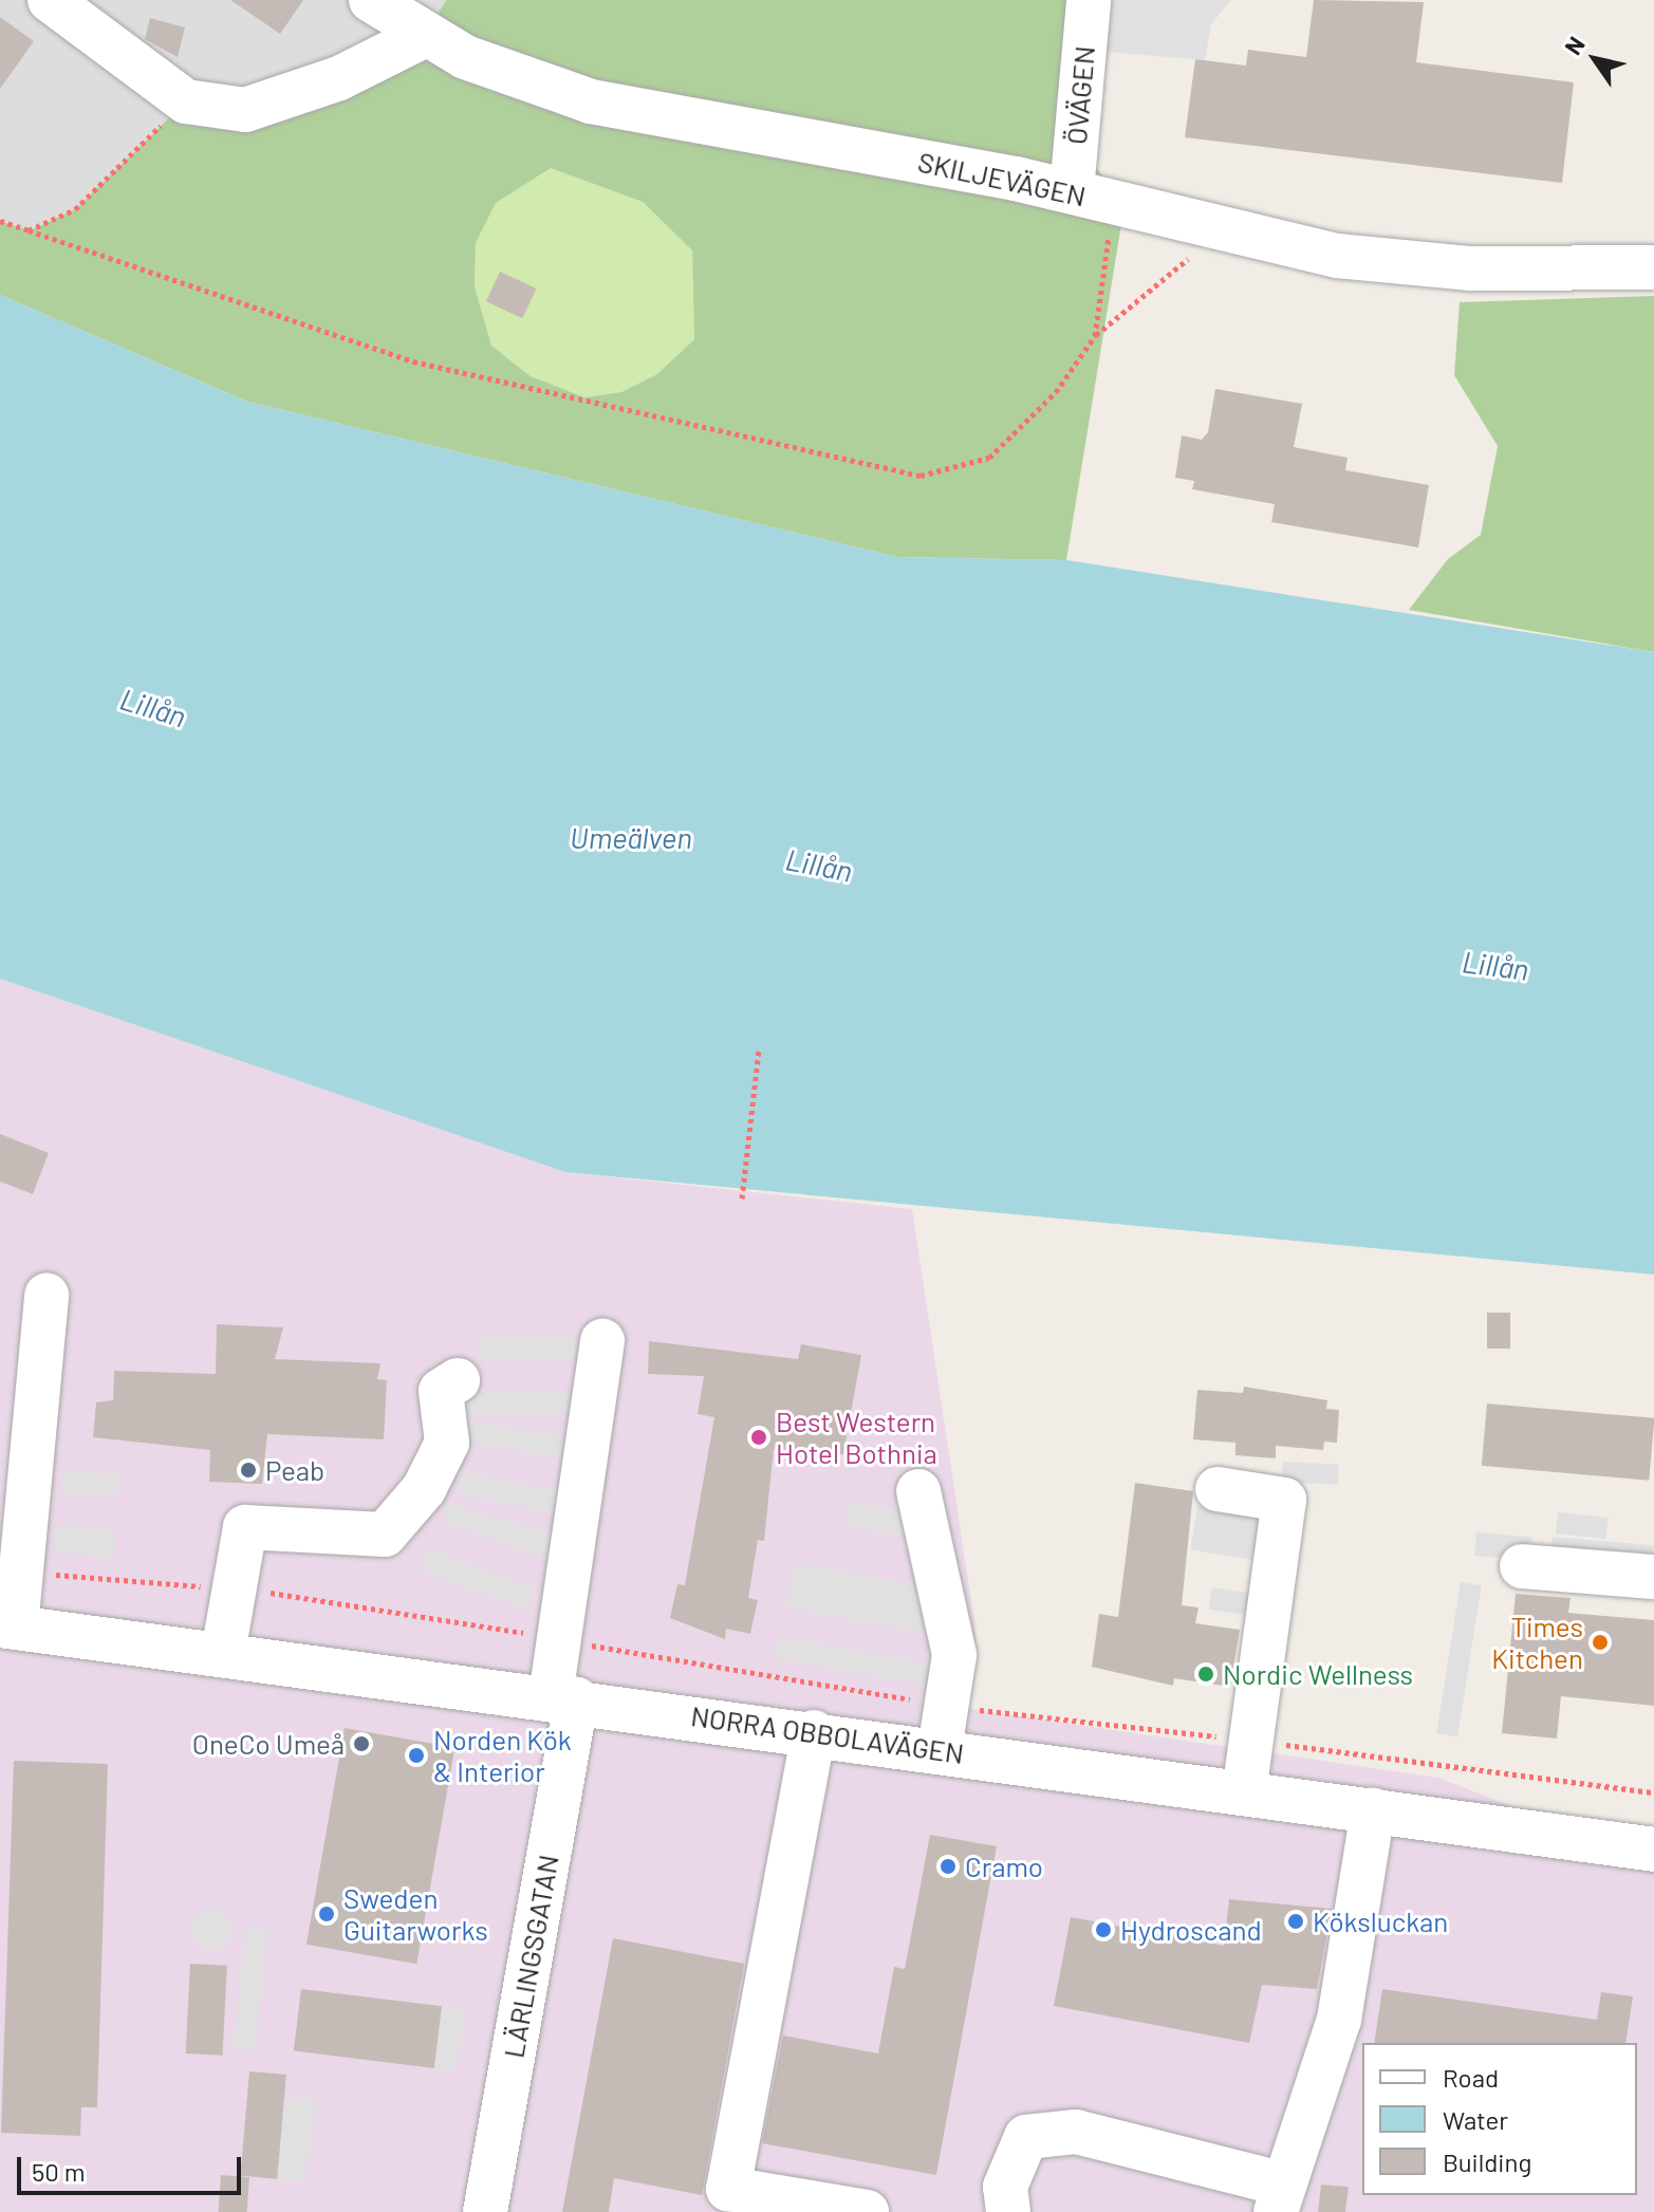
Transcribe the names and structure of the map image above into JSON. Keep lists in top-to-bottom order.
{
  "streets": {
    "street": [
      "ÖVÄGEN",
      "SKILJEVÄGEN",
      "NORRA OBBOLAVÄGEN",
      "LÄRLINGSGATAN"
    ]
  },
  "crossings": [
    ["ÖVÄGEN", "SKILJEVÄGEN"],
    ["NORRA OBBOLAVÄGEN", "LÄRLINGSGATAN"]
  ],
  "water": ["Lillån", "Umeälven"],
  "places": [
    "Best Western Hotel Bothnia",
    "Peab",
    "Times Kitchen",
    "Nordic Wellness",
    "OneCo Umeå",
    "Norden Kök & Interior",
    "Cramo",
    "Sweden Guitarworks",
    "Köksluckan",
    "Hydroscand"
  ],
  "legend": ["Road", "Water", "Building"],
  "scale_bar": "50 m",
  "north": "top left"
}
